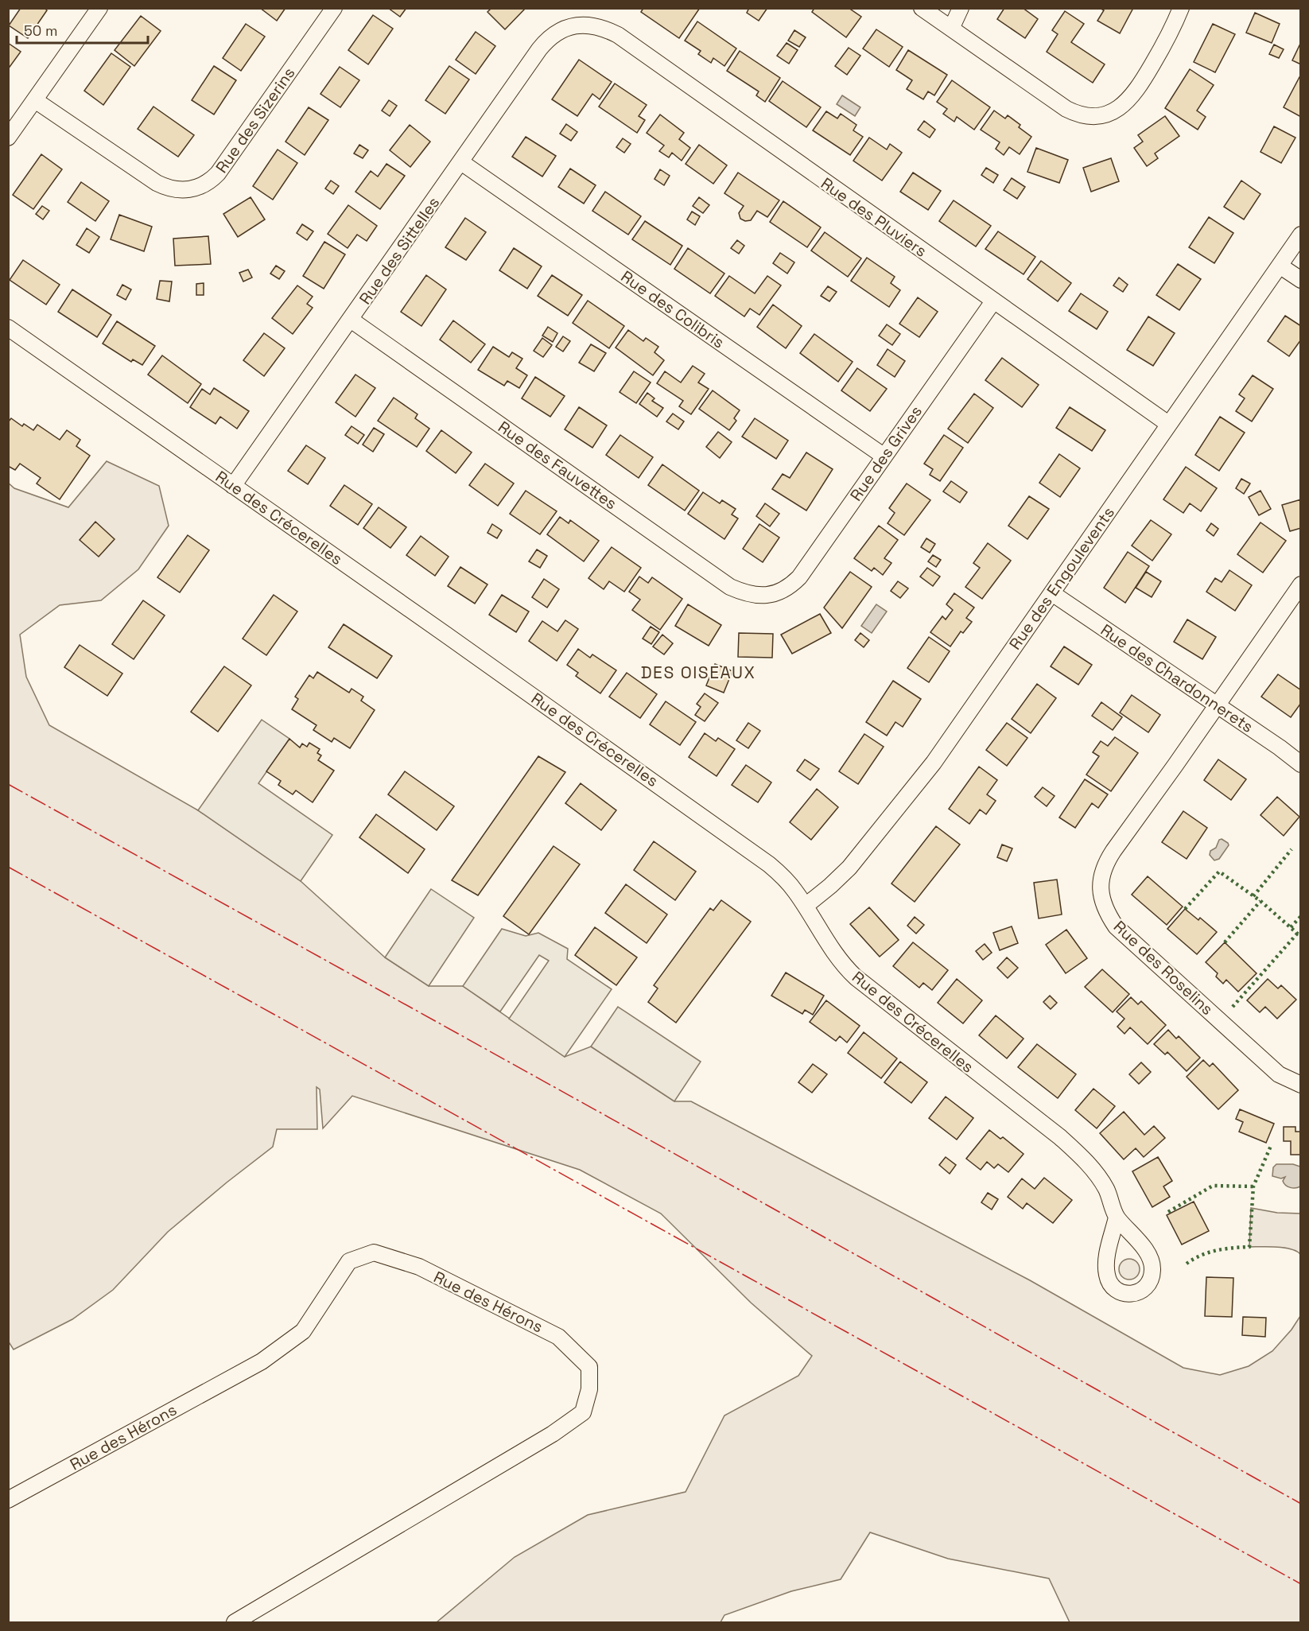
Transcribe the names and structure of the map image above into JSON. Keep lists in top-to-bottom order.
{
  "streets": {
    "street": [
      "Rue des Sizerins",
      "Rue des Pluviers",
      "Rue des Sittelles",
      "Rue des Colibris",
      "Rue des Grives",
      "Rue des Fauvettes",
      "Rue des Crécerelles",
      "Rue des Engoulevents",
      "Rue des Chardonnerets",
      "Rue des Roselins",
      "Rue des Hérons"
    ]
  },
  "crossings": [
    ["Rue des Pluviers", "Rue des Sittelles"],
    ["Rue des Pluviers", "Rue des Grives"],
    ["Rue des Pluviers", "Rue des Engoulevents"],
    ["Rue des Sittelles", "Rue des Colibris"],
    ["Rue des Sittelles", "Rue des Fauvettes"],
    ["Rue des Sittelles", "Rue des Crécerelles"],
    ["Rue des Colibris", "Rue des Grives"],
    ["Rue des Grives", "Rue des Fauvettes"],
    ["Rue des Crécerelles", "Rue des Engoulevents"],
    ["Rue des Engoulevents", "Rue des Chardonnerets"],
    ["Rue des Chardonnerets", "Rue des Roselins"]
  ],
  "districts": ["DES OISEAUX"],
  "scale_bar": "50 m"
}
